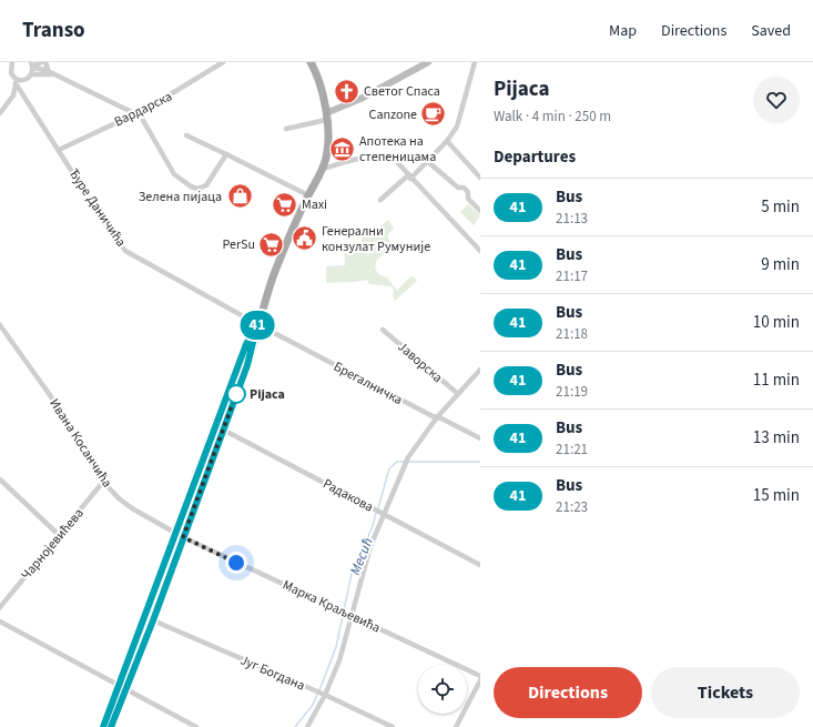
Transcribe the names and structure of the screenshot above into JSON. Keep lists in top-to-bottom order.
{
  "streets": {
    "street": [
      "Вардарска",
      "Ђуре Даничића",
      "Јаворска",
      "Брегалничка",
      "Ивана Косанчића",
      "Радакова",
      "Чарнојевићева",
      "Марка Краљевића",
      "Југ Богдана"
    ]
  },
  "crossings": [
    ["Вардарска", "Ђуре Даничића"],
    ["Ђуре Даничића", "Брегалничка"],
    ["Ивана Косанчића", "Чарнојевићева"],
    ["Ивана Косанчића", "Марка Краљевића"]
  ],
  "water": ["Месић"],
  "places": {
    "church": ["Светог Спаса"],
    "cafe": ["Canzone"],
    "museum": ["Апотека на степеницама"],
    "shop": ["Зелена пијаца"],
    "supermarket": ["Maxi", "PerSu"],
    "public building": ["Генерални конзулат Румуније"],
    "other": ["Pijaca"]
  },
  "lines": ["bus line 41"],
  "page": {
    "header": "Transo",
    "nav": ["Map", "Directions", "Saved"],
    "on_map": "41",
    "heading": [
      ["Pijaca", "Walk · 4 min · 250 m"],
      "Departures"
    ],
    "list": [
      {
        "mark": "41",
        "name": "Bus",
        "note": "21:13",
        "value": "5 min"
      },
      {
        "mark": "41",
        "name": "Bus",
        "note": "21:17",
        "value": "9 min"
      },
      {
        "mark": "41",
        "name": "Bus",
        "note": "21:18",
        "value": "10 min"
      },
      {
        "mark": "41",
        "name": "Bus",
        "note": "21:19",
        "value": "11 min"
      },
      {
        "mark": "41",
        "name": "Bus",
        "note": "21:21",
        "value": "13 min"
      },
      {
        "mark": "41",
        "name": "Bus",
        "note": "21:23",
        "value": "15 min"
      }
    ],
    "buttons": ["Directions", "Tickets"]
  }
}
